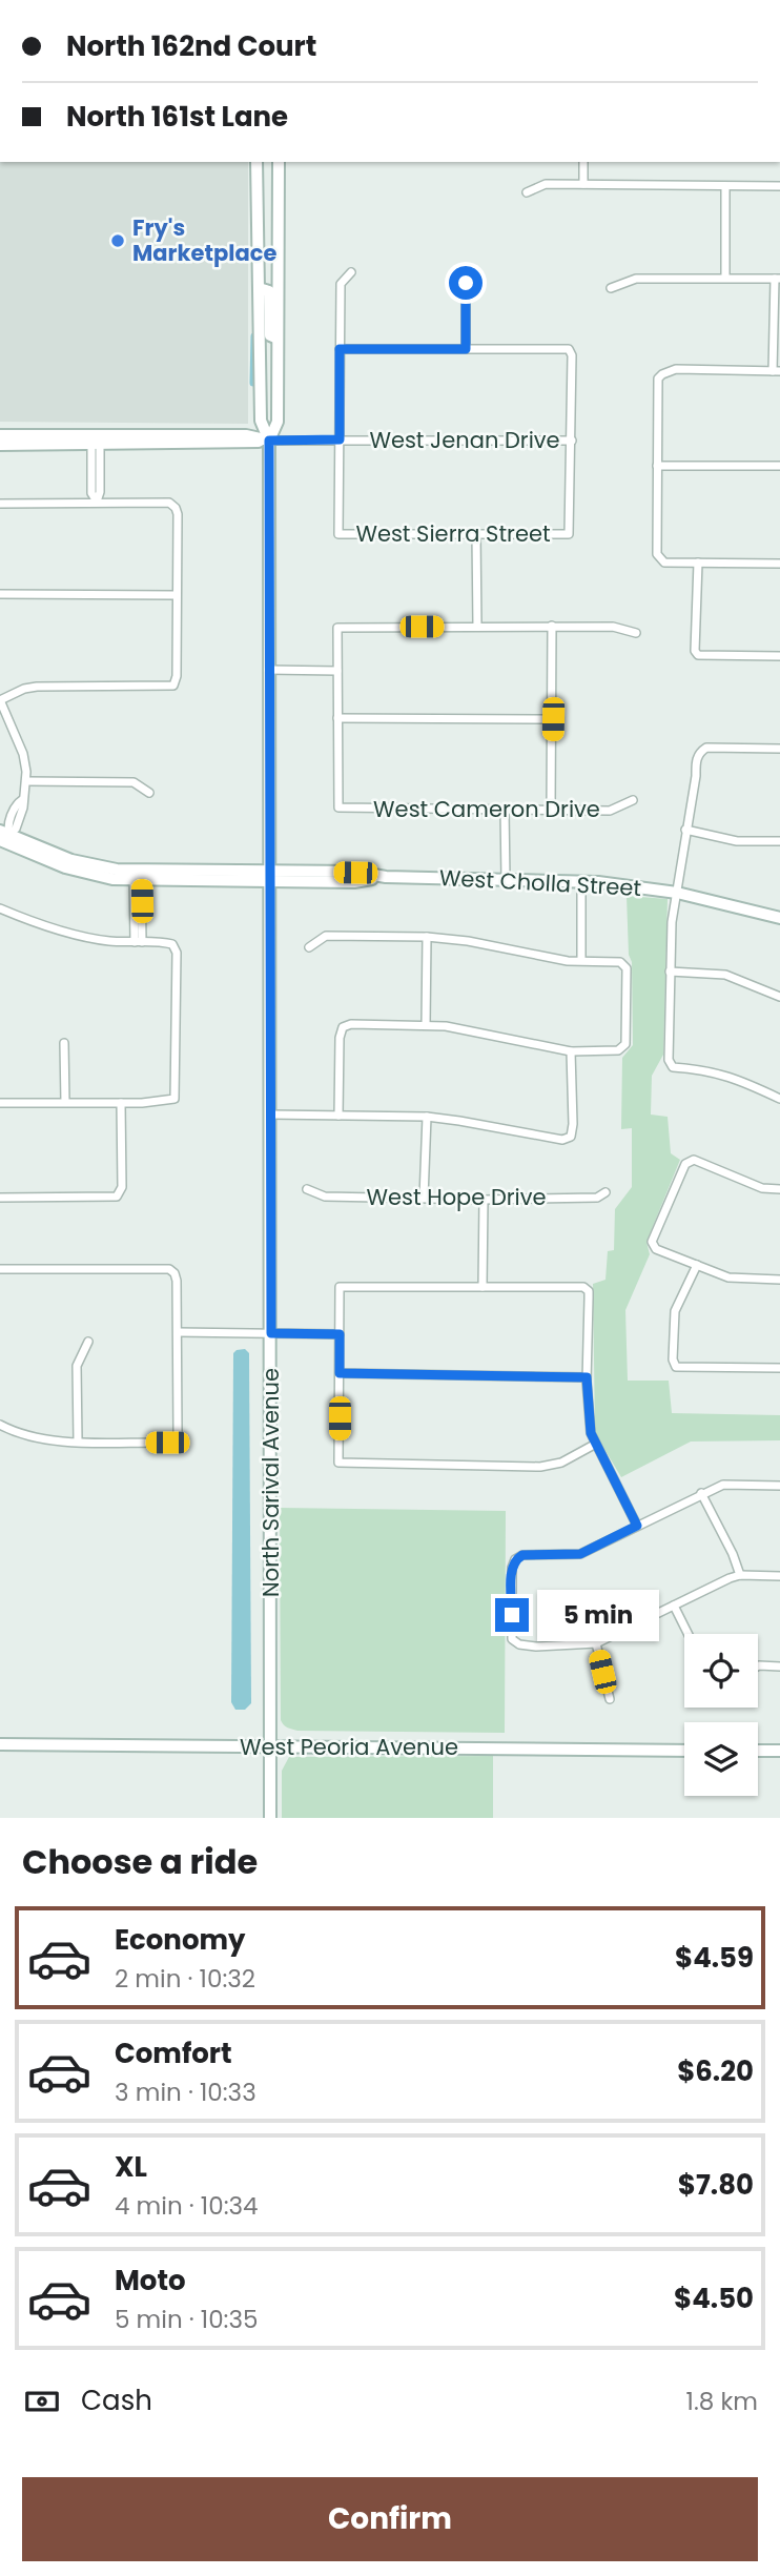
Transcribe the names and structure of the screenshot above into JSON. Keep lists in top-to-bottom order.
{
  "streets": {
    "main road": [
      "West Jenan Drive",
      "West Cholla Street",
      "North Sarival Avenue",
      "West Peoria Avenue"
    ],
    "street": ["West Sierra Street", "West Cameron Drive", "West Hope Drive"]
  },
  "crossings": [
    ["West Jenan Drive", "West Sierra Street"],
    ["West Jenan Drive", "North Sarival Avenue"],
    ["West Cholla Street", "North Sarival Avenue"],
    ["North Sarival Avenue", "West Peoria Avenue"]
  ],
  "places": ["Fry's Marketplace"],
  "page": {
    "banner": ["North 162nd Court", "North 161st Lane"],
    "bubble": "5 min",
    "heading": "Choose a ride",
    "list": [
      {
        "name": "Economy",
        "note": "2 min · 10:32",
        "value": "$4.59"
      },
      {
        "name": "Comfort",
        "note": "3 min · 10:33",
        "value": "$6.20"
      },
      {
        "name": "XL",
        "note": "4 min · 10:34",
        "value": "$7.80"
      },
      {
        "name": "Moto",
        "note": "5 min · 10:35",
        "value": "$4.50"
      }
    ],
    "pay": ["Cash", "1.8 km"],
    "buttons": "Confirm"
  }
}
